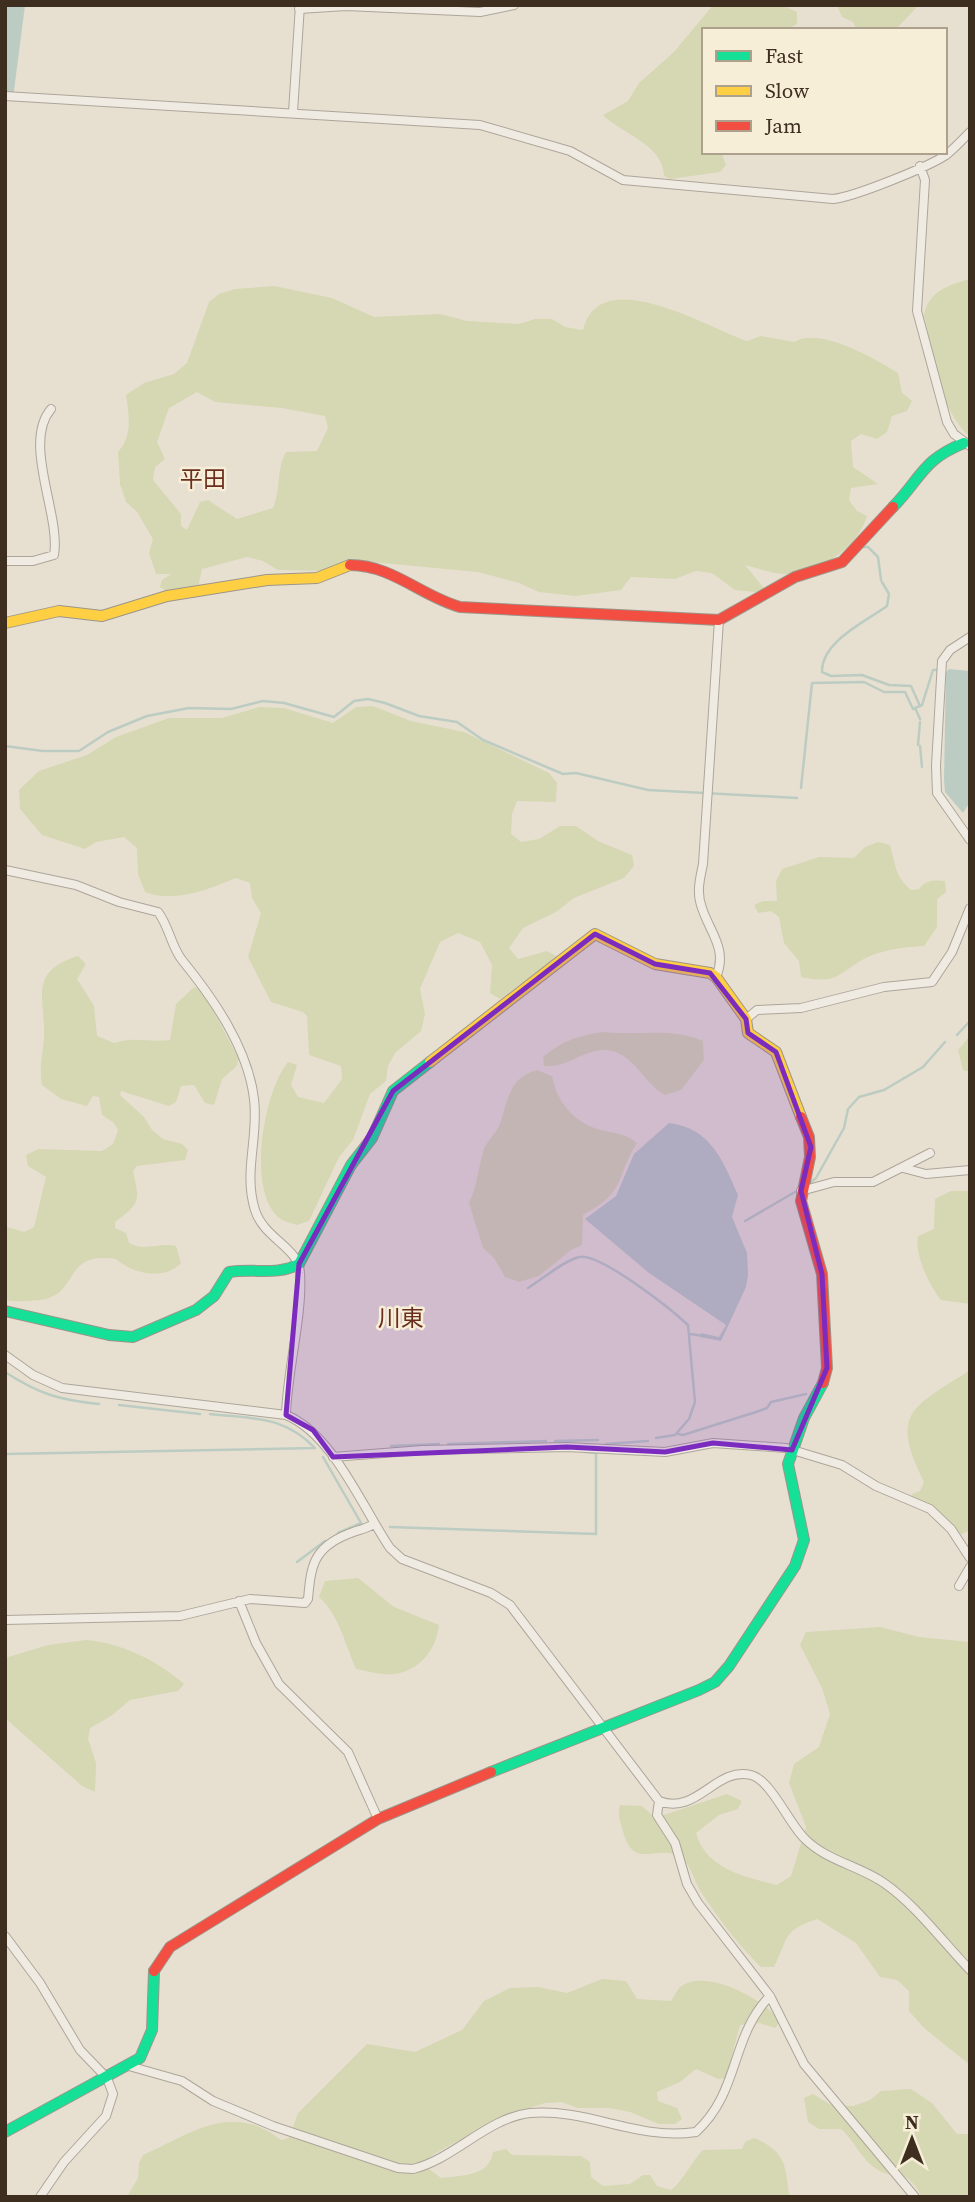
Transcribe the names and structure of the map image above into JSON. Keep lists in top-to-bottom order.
{
  "districts": ["平田", "川東"],
  "legend": ["Fast", "Slow", "Jam"],
  "north": "top"
}
